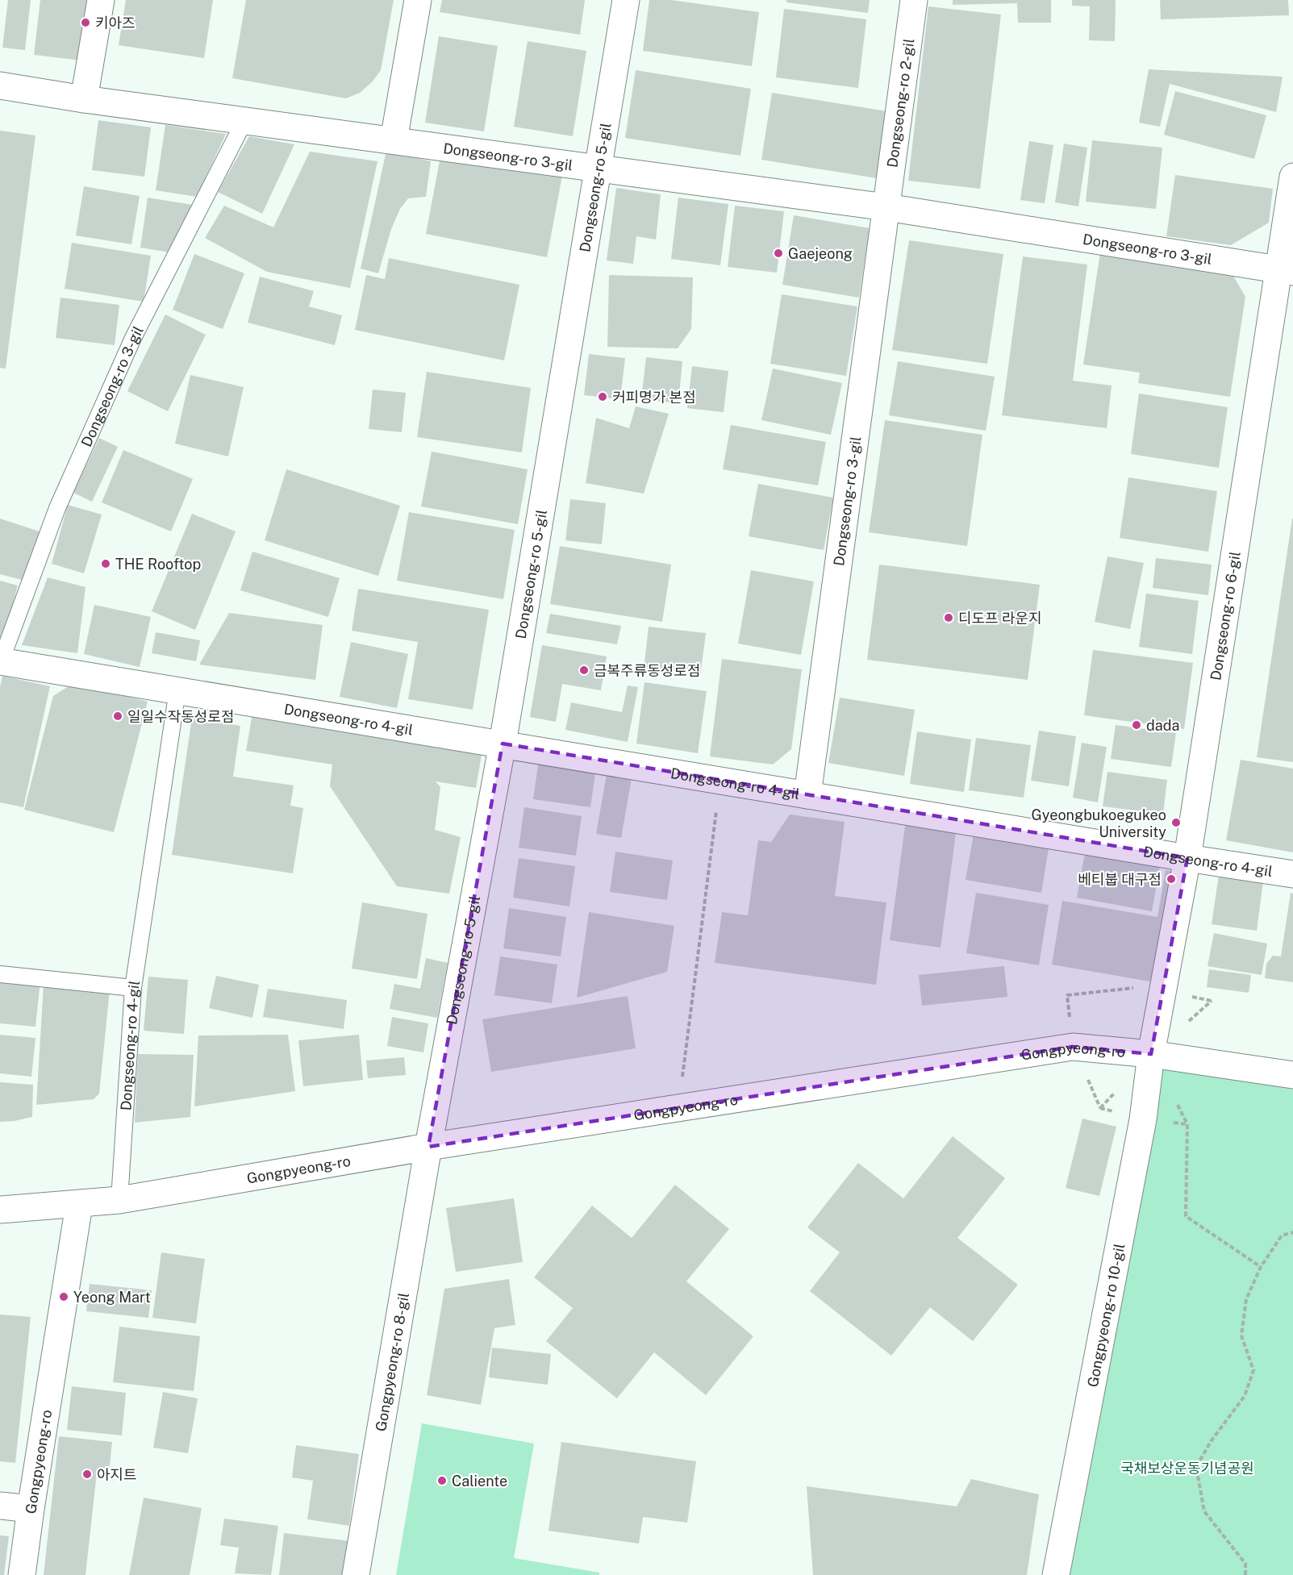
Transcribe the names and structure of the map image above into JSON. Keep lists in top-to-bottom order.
{
  "streets": {
    "street": [
      "Dongseong-ro 2-gil",
      "Dongseong-ro 3-gil",
      "Dongseong-ro 5-gil",
      "Dongseong-ro 6-gil",
      "Dongseong-ro 4-gil",
      "Gongpyeong-ro",
      "Gongpyeong-ro 10-gil",
      "Gongpyeong-ro 8-gil"
    ]
  },
  "crossings": [
    ["Dongseong-ro 2-gil", "Dongseong-ro 3-gil"],
    ["Dongseong-ro 3-gil", "Dongseong-ro 5-gil"],
    ["Dongseong-ro 3-gil", "Dongseong-ro 6-gil"],
    ["Dongseong-ro 3-gil", "Dongseong-ro 4-gil"],
    ["Dongseong-ro 5-gil", "Dongseong-ro 4-gil"],
    ["Dongseong-ro 5-gil", "Gongpyeong-ro"],
    ["Dongseong-ro 5-gil", "Gongpyeong-ro 8-gil"],
    ["Dongseong-ro 6-gil", "Dongseong-ro 4-gil"],
    ["Dongseong-ro 6-gil", "Gongpyeong-ro"],
    ["Dongseong-ro 6-gil", "Gongpyeong-ro 10-gil"],
    ["Dongseong-ro 4-gil", "Gongpyeong-ro"],
    ["Gongpyeong-ro", "Gongpyeong-ro 10-gil"],
    ["Gongpyeong-ro", "Gongpyeong-ro 8-gil"]
  ],
  "parks": ["국채보상운동기념공원"],
  "places": [
    "키아즈",
    "Gaejeong",
    "커피명가 본점",
    "THE Rooftop",
    "디도프 라운지",
    "금복주류동성로점",
    "일일수작동성로점",
    "dada",
    "Gyeongbukoegukeo University",
    "베티붑 대구점",
    "Yeong Mart",
    "아지트",
    "Caliente"
  ]
}
